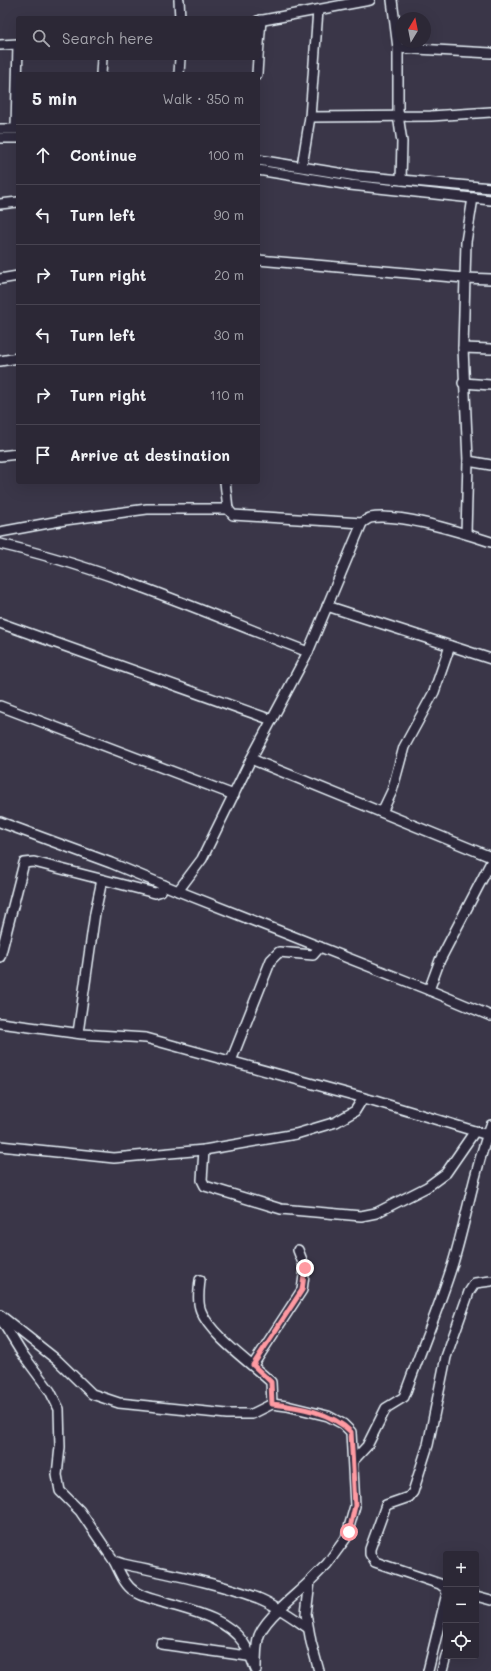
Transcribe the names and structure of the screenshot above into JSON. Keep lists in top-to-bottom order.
{
  "north": "top",
  "page": {
    "search": "Search here",
    "heading": ["5 min", "Walk · 350 m"],
    "list": [
      ["Continue", "100 m"],
      ["Turn left", "90 m"],
      ["Turn right", "20 m"],
      ["Turn left", "30 m"],
      ["Turn right", "110 m"],
      "Arrive at destination"
    ],
    "map_buttons": ["+", "−"]
  }
}
